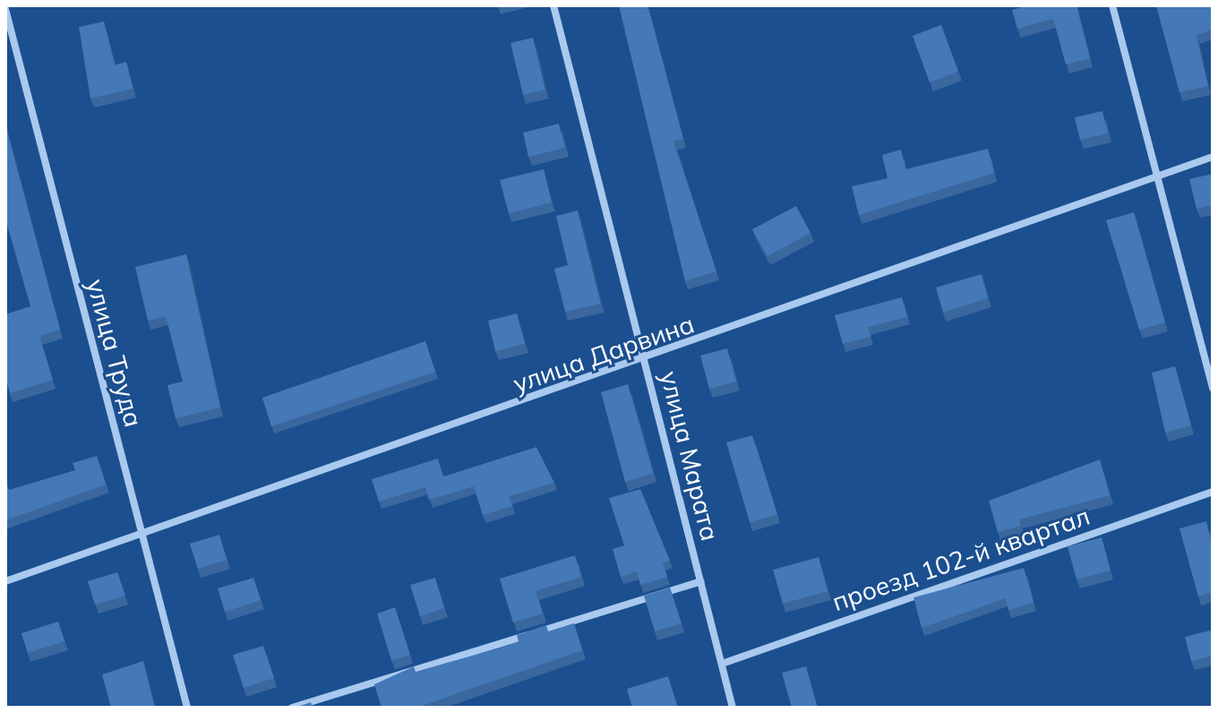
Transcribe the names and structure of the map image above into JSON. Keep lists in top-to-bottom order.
{
  "streets": {
    "street": [
      "улица Труда",
      "улица Дарвина",
      "улица Марата",
      "проезд 102-й квартал"
    ]
  },
  "crossings": [
    ["улица Труда", "улица Дарвина"],
    ["улица Дарвина", "улица Марата"],
    ["улица Марата", "проезд 102-й квартал"]
  ]
}
